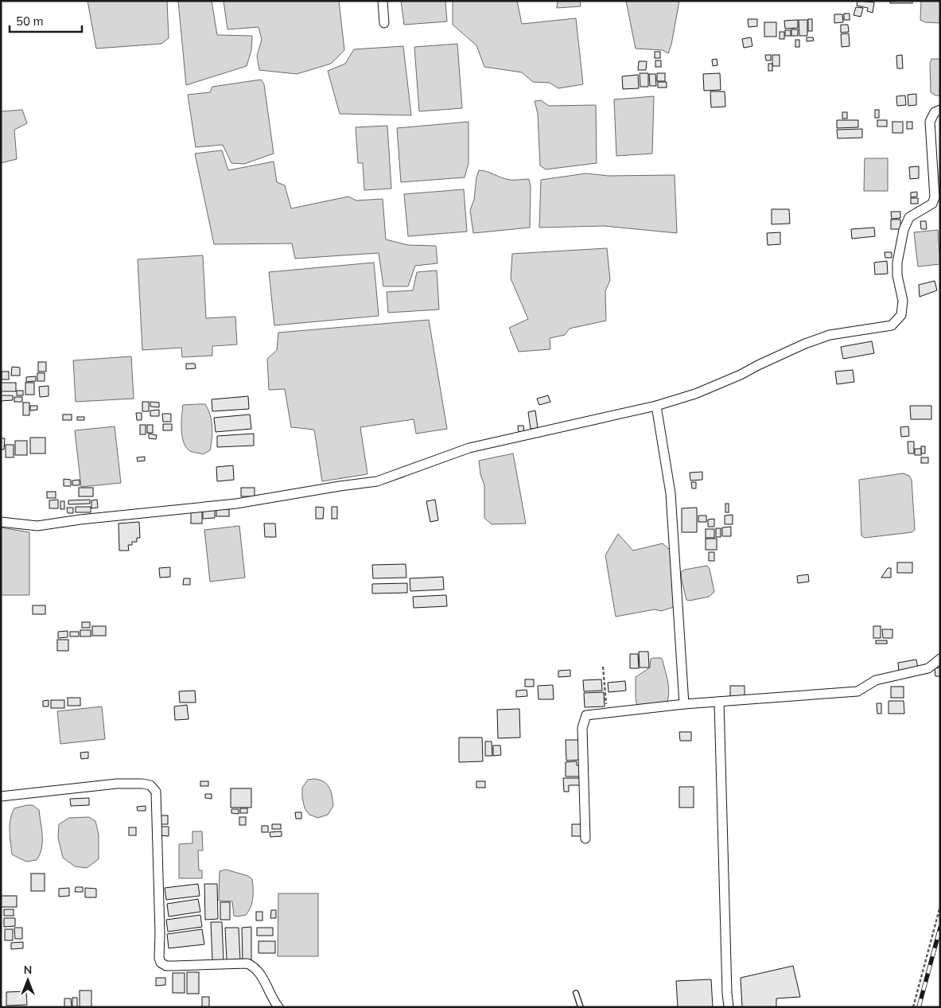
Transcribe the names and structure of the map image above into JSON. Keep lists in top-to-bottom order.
{
  "scale_bar": "50 m",
  "north": "top"
}
